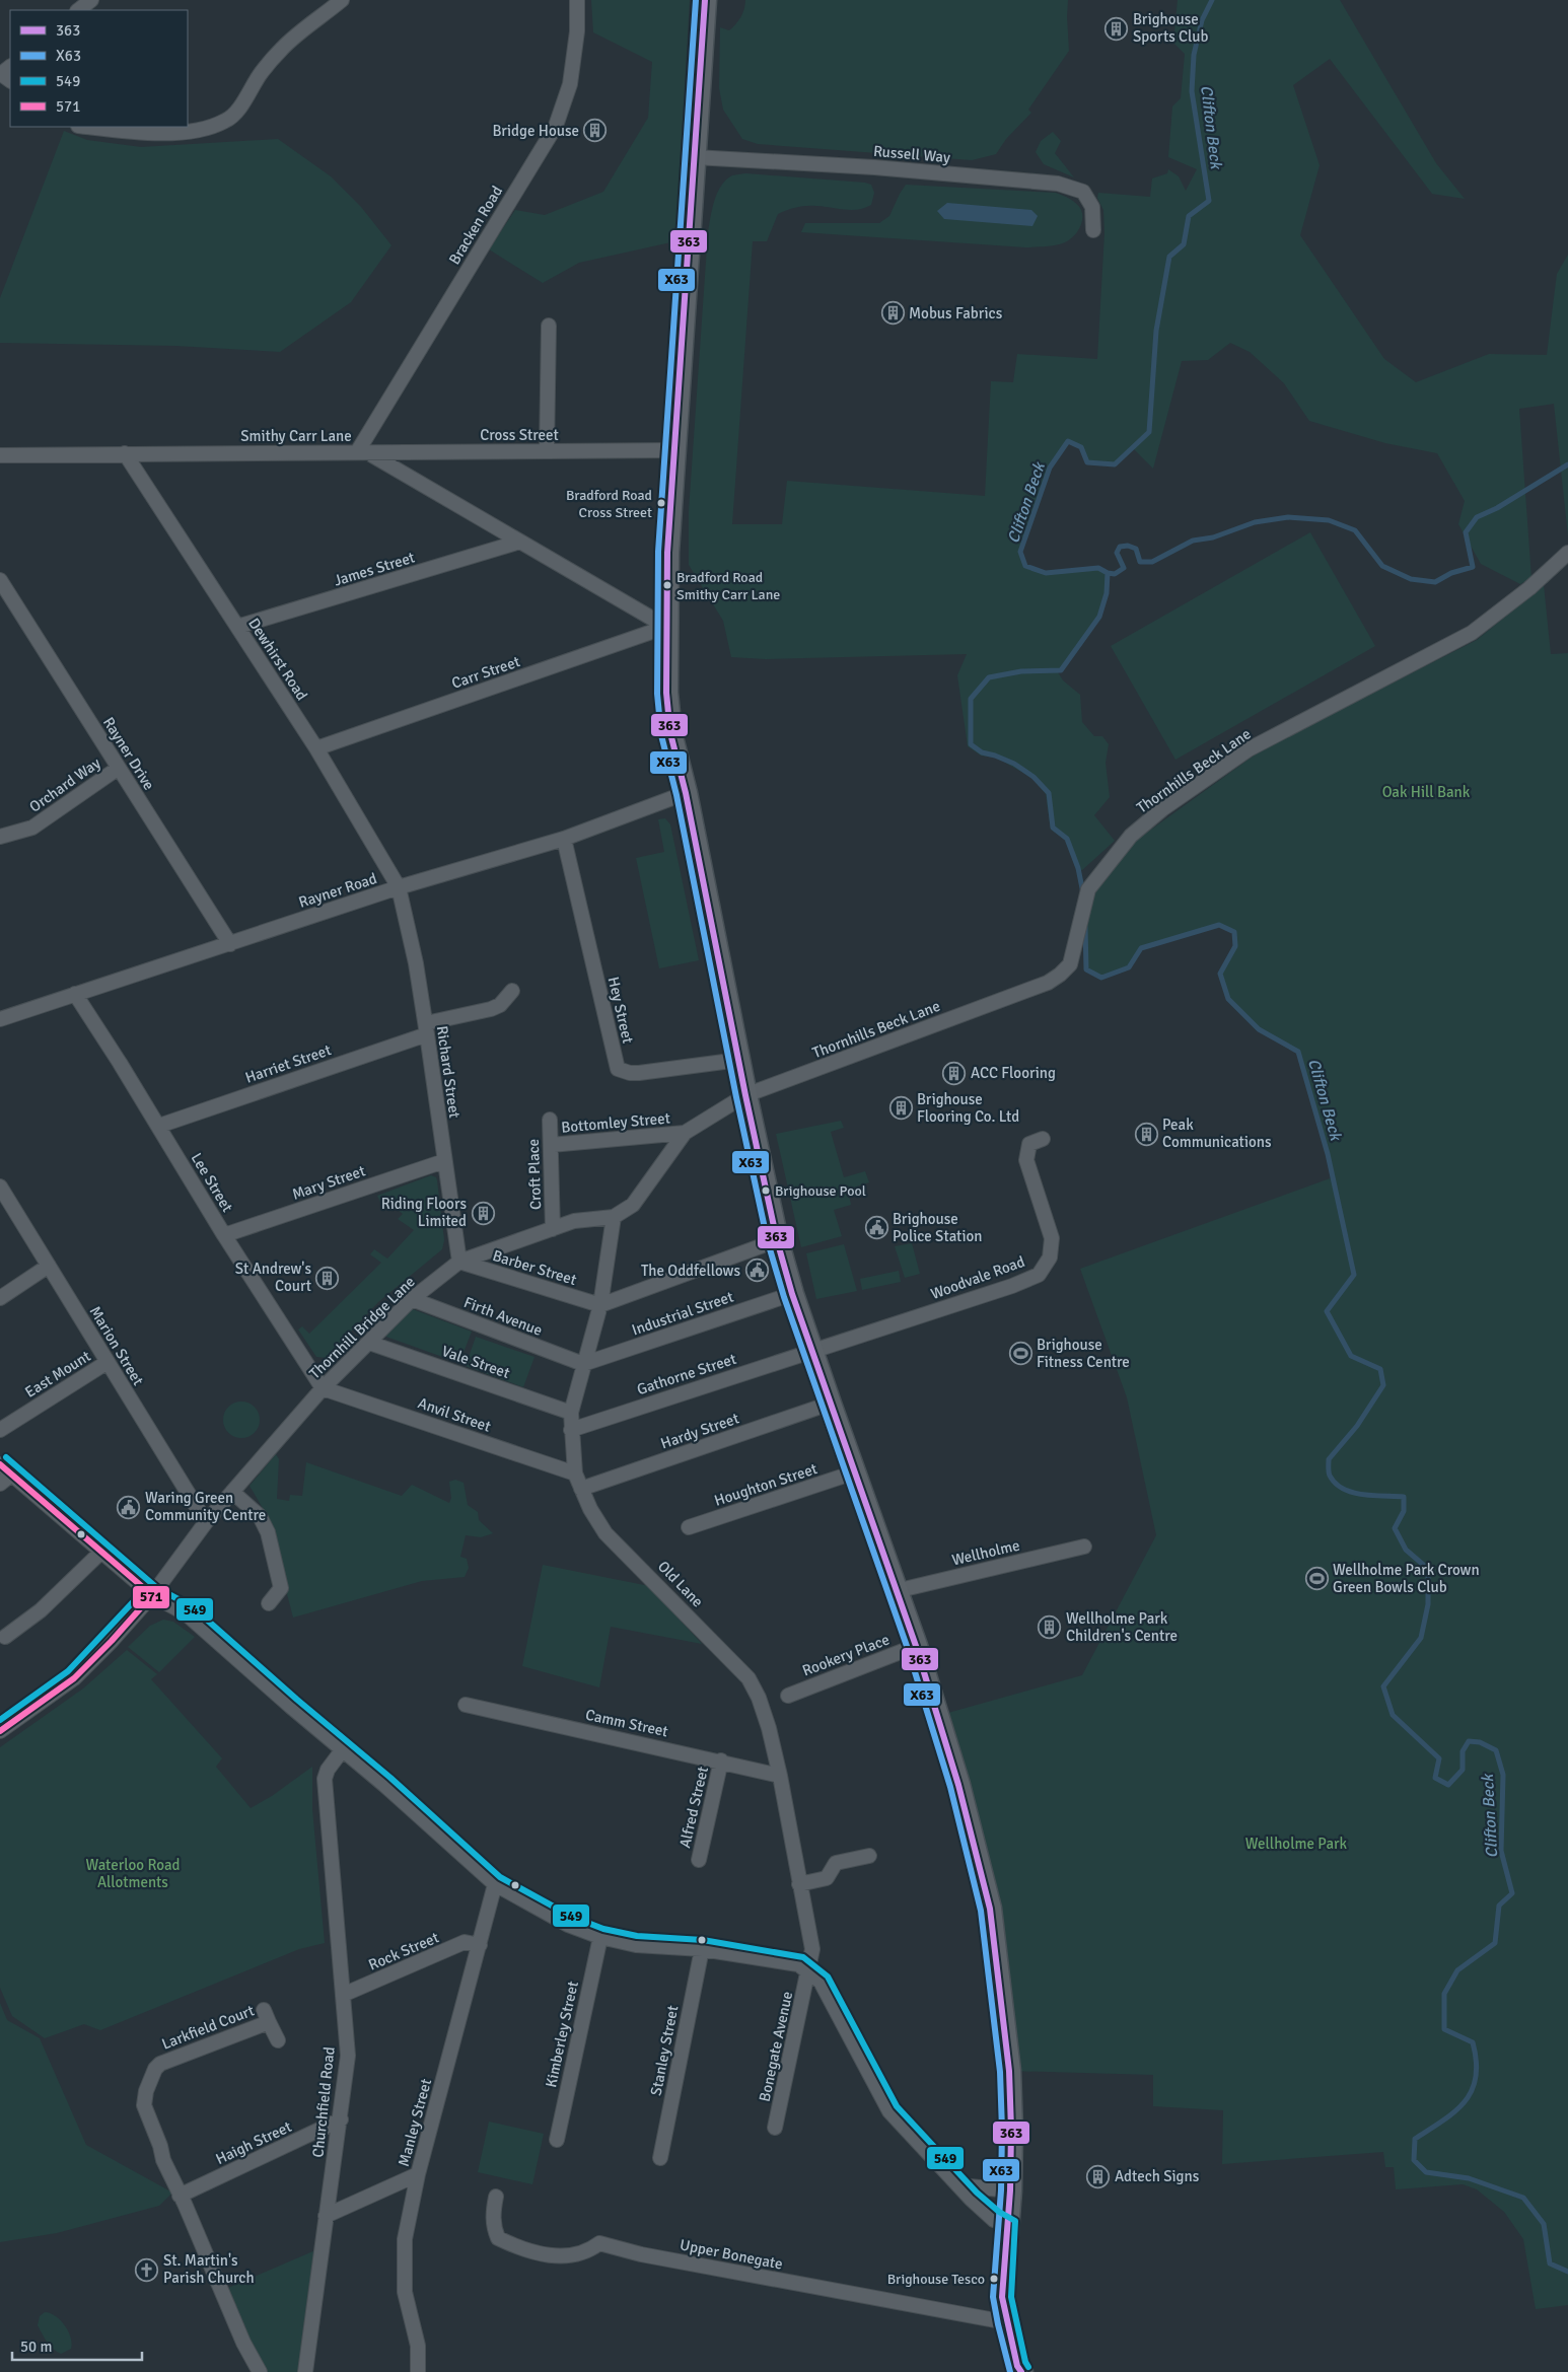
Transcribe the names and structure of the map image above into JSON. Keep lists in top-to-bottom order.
{
  "streets": {
    "street": [
      "Russell Way",
      "Bracken Road",
      "Cross Street",
      "Smithy Carr Lane",
      "James Street",
      "Dewhirst Road",
      "Carr Street",
      "Rayner Drive",
      "Thornhills Beck Lane",
      "Orchard Way",
      "Rayner Road",
      "Hey Street",
      "Harriet Street",
      "Richard Street",
      "Bottomley Street",
      "Croft Place",
      "Lee Street",
      "Mary Street",
      "Barber Street",
      "Woodvale Road",
      "Industrial Street",
      "Firth Avenue",
      "Thornhill Bridge Lane",
      "Marion Street",
      "Vale Street",
      "East Mount",
      "Gathorne Street",
      "Anvil Street",
      "Hardy Street",
      "Houghton Street",
      "Wellholme",
      "Old Lane",
      "Rookery Place",
      "Camm Street",
      "Alfred Street",
      "Rock Street",
      "Larkfield Court",
      "Kimberley Street",
      "Bonegate Avenue",
      "Stanley Street",
      "Churchfield Road",
      "Manley Street",
      "Haigh Street",
      "Upper Bonegate"
    ]
  },
  "crossings": [
    ["Bracken Road", "Cross Street"],
    ["Bracken Road", "Smithy Carr Lane"],
    ["Cross Street", "Smithy Carr Lane"],
    ["Smithy Carr Lane", "James Street"],
    ["Smithy Carr Lane", "Dewhirst Road"],
    ["Smithy Carr Lane", "Carr Street"],
    ["James Street", "Dewhirst Road"],
    ["Dewhirst Road", "Carr Street"],
    ["Dewhirst Road", "Rayner Road"],
    ["Dewhirst Road", "Richard Street"],
    ["Rayner Drive", "Orchard Way"],
    ["Rayner Drive", "Rayner Road"],
    ["Thornhills Beck Lane", "Thornhill Bridge Lane"],
    ["Rayner Road", "Hey Street"],
    ["Rayner Road", "Richard Street"],
    ["Rayner Road", "Lee Street"],
    ["Harriet Street", "Richard Street"],
    ["Harriet Street", "Lee Street"],
    ["Richard Street", "Mary Street"],
    ["Richard Street", "Barber Street"],
    ["Richard Street", "Thornhill Bridge Lane"],
    ["Bottomley Street", "Croft Place"],
    ["Bottomley Street", "Thornhill Bridge Lane"],
    ["Croft Place", "Thornhill Bridge Lane"],
    ["Lee Street", "Mary Street"],
    ["Lee Street", "Thornhill Bridge Lane"],
    ["Lee Street", "Anvil Street"],
    ["Barber Street", "Thornhill Bridge Lane"],
    ["Barber Street", "Old Lane"],
    ["Woodvale Road", "Gathorne Street"],
    ["Industrial Street", "Firth Avenue"],
    ["Industrial Street", "Old Lane"],
    ["Firth Avenue", "Thornhill Bridge Lane"],
    ["Firth Avenue", "Old Lane"],
    ["Thornhill Bridge Lane", "Marion Street"],
    ["Thornhill Bridge Lane", "Vale Street"],
    ["Thornhill Bridge Lane", "Anvil Street"],
    ["Thornhill Bridge Lane", "Old Lane"],
    ["Marion Street", "East Mount"],
    ["Vale Street", "Old Lane"],
    ["Gathorne Street", "Old Lane"],
    ["Anvil Street", "Old Lane"],
    ["Hardy Street", "Old Lane"],
    ["Old Lane", "Camm Street"],
    ["Old Lane", "Bonegate Avenue"],
    ["Camm Street", "Alfred Street"],
    ["Rock Street", "Churchfield Road"],
    ["Rock Street", "Manley Street"],
    ["Larkfield Court", "Haigh Street"],
    ["Churchfield Road", "Haigh Street"]
  ],
  "water": ["Clifton Beck"],
  "parks": ["Oak Hill Bank", "Wellholme Park", "Waterloo Road Allotments"],
  "places": {
    "building": [
      "Brighouse Sports Club",
      "Bridge House",
      "Mobus Fabrics",
      "ACC Flooring",
      "Brighouse Flooring Co. Ltd",
      "Peak Communications",
      "Riding Floors Limited",
      "St Andrew's Court",
      "Wellholme Park Children's Centre",
      "Adtech Signs"
    ],
    "other": [
      "Bradford Road Cross Street",
      "Bradford Road Smithy Carr Lane",
      "Brighouse Pool",
      "Brighouse Tesco"
    ],
    "public building": ["Brighouse Police Station", "The Oddfellows", "Waring Green Community Centre"],
    "sports": ["Brighouse Fitness Centre", "Wellholme Park Crown Green Bowls Club"],
    "church": ["St. Martin's Parish Church"]
  },
  "lines": [
    "transit line 363",
    "transit line X63",
    "transit line 549",
    "transit line 571"
  ],
  "legend": [
    "363",
    "X63",
    "549",
    "571"
  ],
  "scale_bar": "50 m"
}
